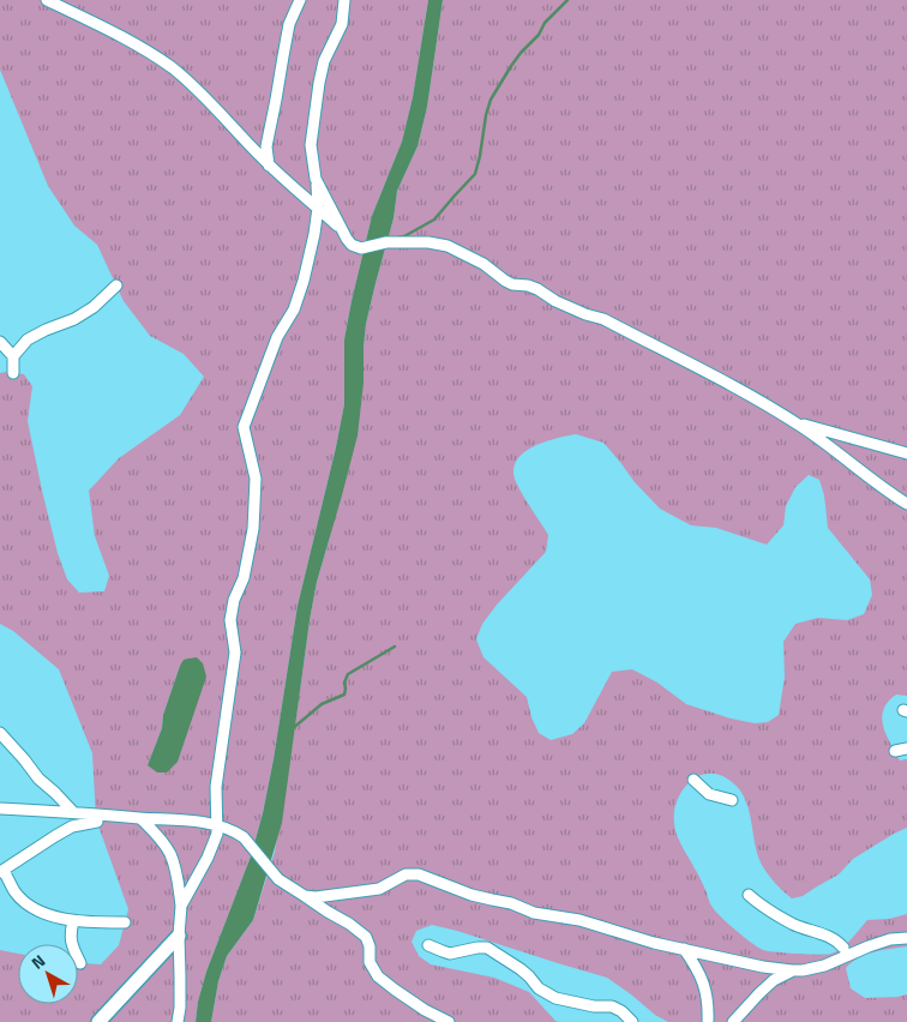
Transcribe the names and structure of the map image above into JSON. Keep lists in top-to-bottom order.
{
  "north": "top left"
}
